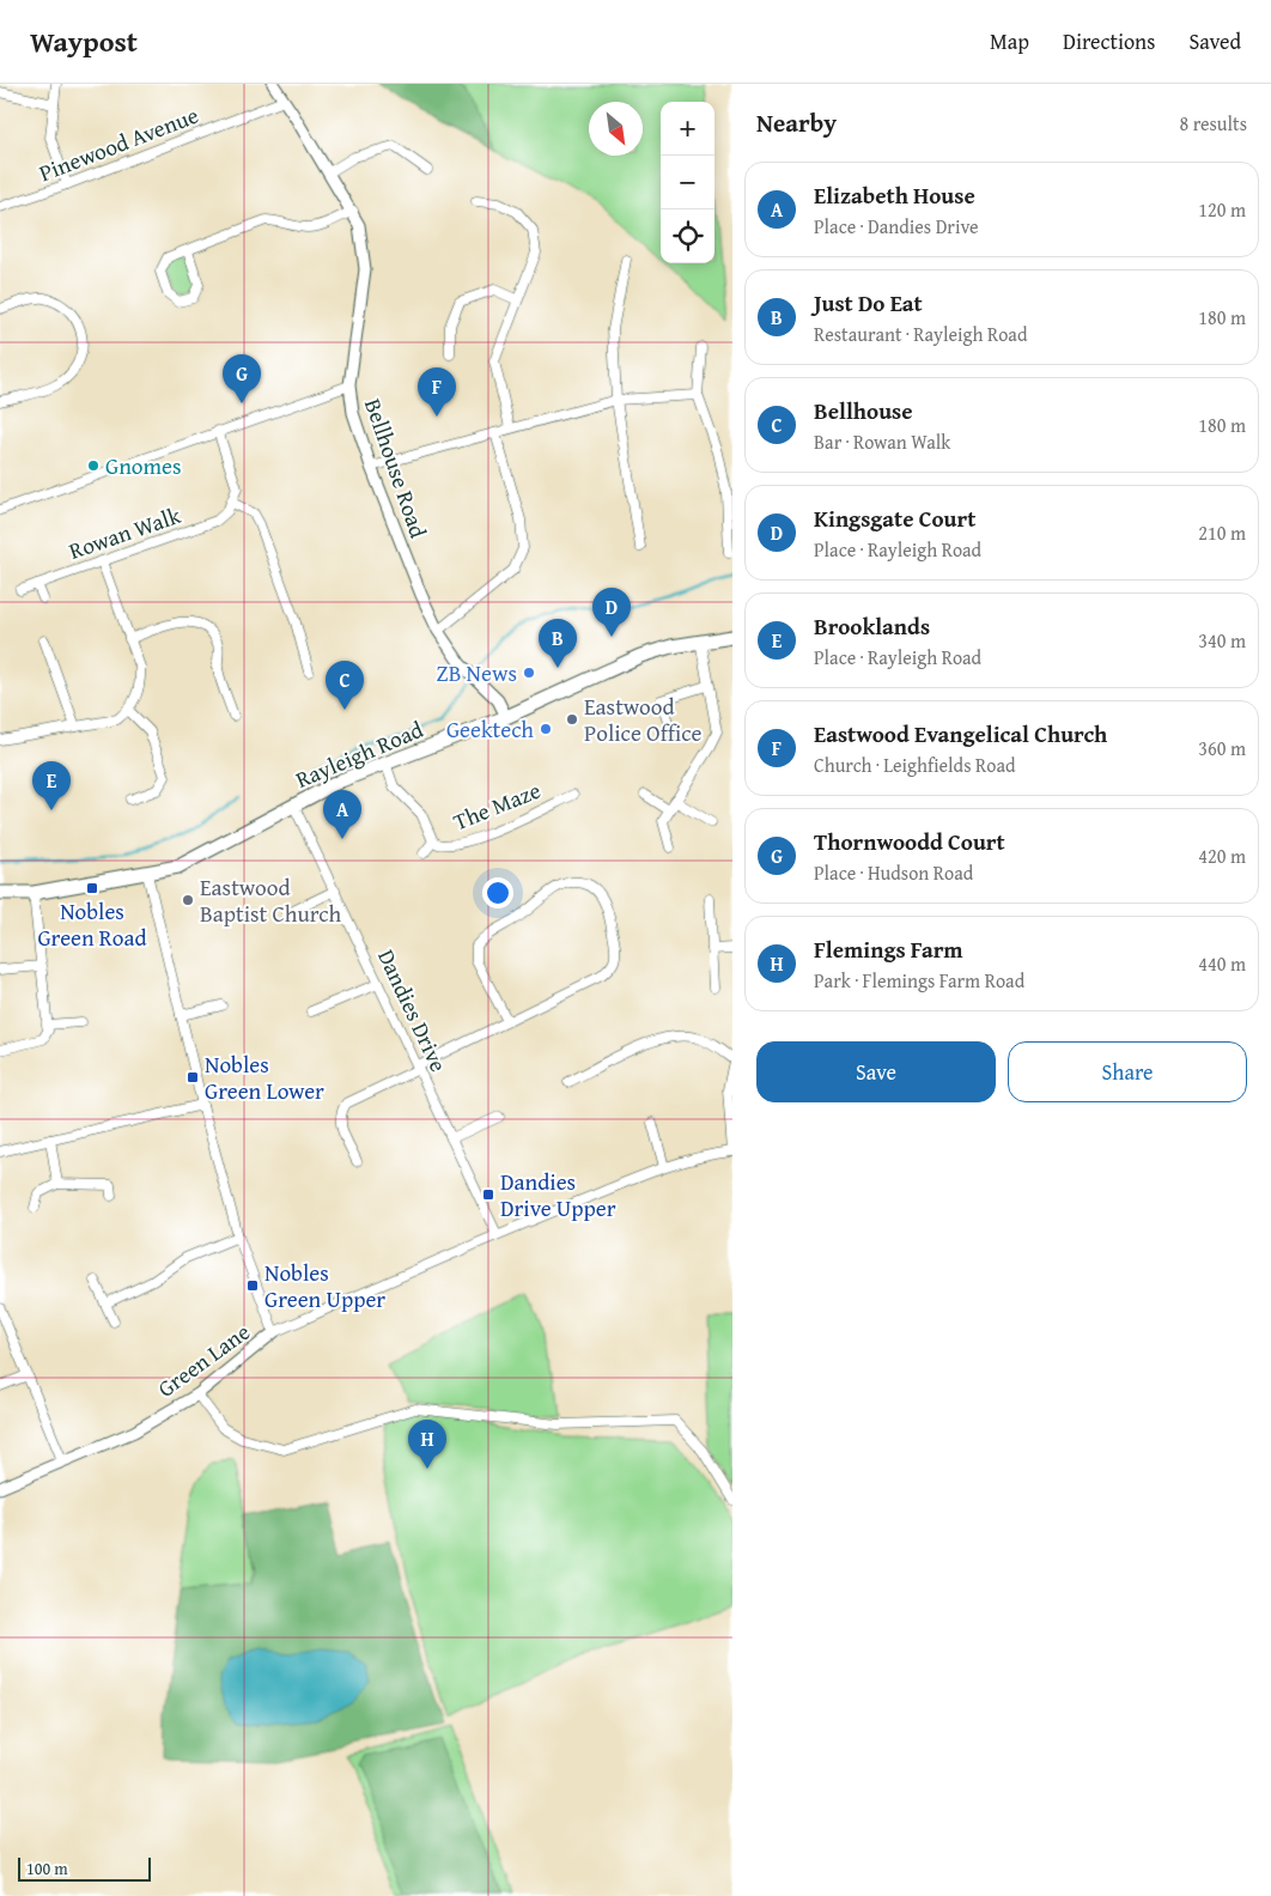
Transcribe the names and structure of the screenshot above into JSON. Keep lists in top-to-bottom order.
{
  "streets": {
    "main road": ["Rayleigh Road"],
    "street": [
      "Pinewood Avenue",
      "Bellhouse Road",
      "Rowan Walk",
      "The Maze",
      "Dandies Drive",
      "Green Lane"
    ]
  },
  "crossings": [
    ["Pinewood Avenue", "Bellhouse Road"],
    ["Bellhouse Road", "Rayleigh Road"],
    ["Rayleigh Road", "The Maze"],
    ["Rayleigh Road", "Dandies Drive"],
    ["Dandies Drive", "Green Lane"]
  ],
  "places": {
    "other": [
      "Gnomes",
      "ZB News",
      "Eastwood Police Office",
      "Geektech",
      "Eastwood Baptist Church"
    ],
    "transit": [
      "Nobles Green Road",
      "Nobles Green Lower",
      "Dandies Drive Upper",
      "Nobles Green Upper"
    ]
  },
  "scale_bar": "100 m",
  "north": "bottom right",
  "page": {
    "header": "Waypost",
    "nav": ["Map", "Directions", "Saved"],
    "heading": ["Nearby", "8 results"],
    "map_buttons": ["+", "−"],
    "list": [
      {
        "mark": "A",
        "name": "Elizabeth House",
        "note": "Place · Dandies Drive",
        "value": "120 m"
      },
      {
        "mark": "B",
        "name": "Just Do Eat",
        "note": "Restaurant · Rayleigh Road",
        "value": "180 m"
      },
      {
        "mark": "C",
        "name": "Bellhouse",
        "note": "Bar · Rowan Walk",
        "value": "180 m"
      },
      {
        "mark": "D",
        "name": "Kingsgate Court",
        "note": "Place · Rayleigh Road",
        "value": "210 m"
      },
      {
        "mark": "E",
        "name": "Brooklands",
        "note": "Place · Rayleigh Road",
        "value": "340 m"
      },
      {
        "mark": "F",
        "name": "Eastwood Evangelical Church",
        "note": "Church · Leighfields Road",
        "value": "360 m"
      },
      {
        "mark": "G",
        "name": "Thornwoodd Court",
        "note": "Place · Hudson Road",
        "value": "420 m"
      },
      {
        "mark": "H",
        "name": "Flemings Farm",
        "note": "Park · Flemings Farm Road",
        "value": "440 m"
      }
    ],
    "pins": [
      "G",
      "F",
      "D",
      "B",
      "C",
      "E",
      "A",
      "H"
    ],
    "buttons": ["Save", "Share"],
    "scale": "100 m"
  }
}
